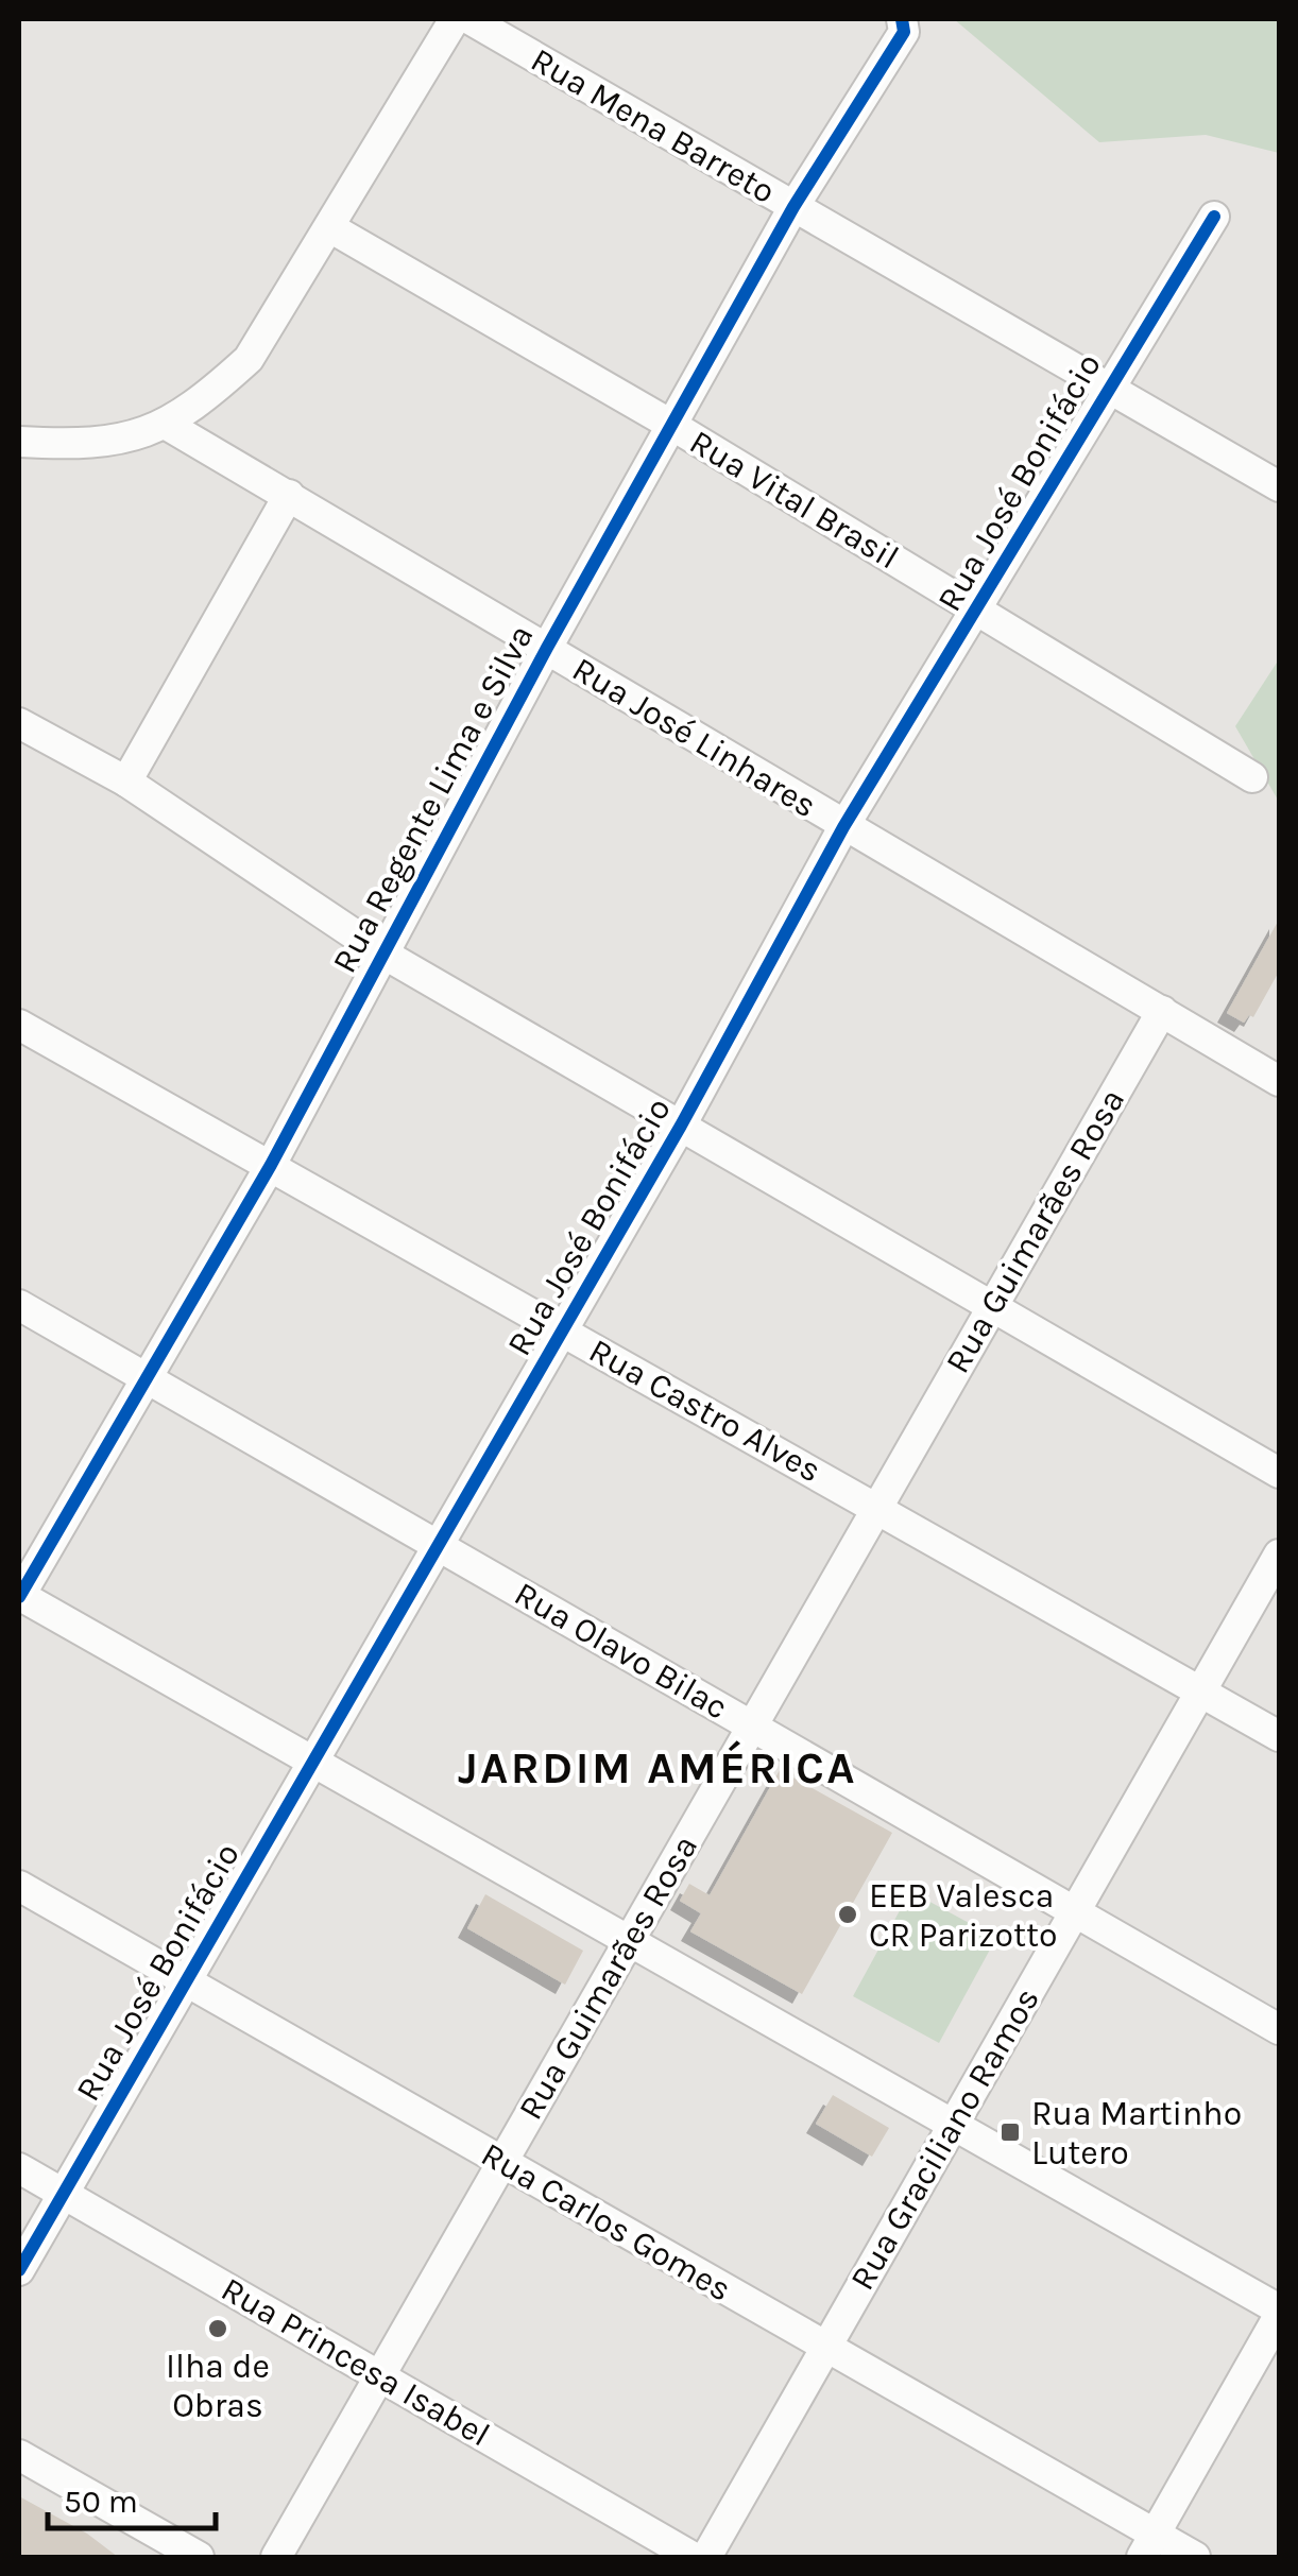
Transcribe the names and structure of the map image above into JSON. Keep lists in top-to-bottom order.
{
  "streets": {
    "street": [
      "Rua Mena Barreto",
      "Rua José Bonifácio",
      "Rua Vital Brasil",
      "Rua José Linhares",
      "Rua Regente Lima e Silva",
      "Rua Guimarães Rosa",
      "Rua Castro Alves",
      "Rua Olavo Bilac",
      "Rua Graciliano Ramos",
      "Rua Carlos Gomes",
      "Rua Princesa Isabel"
    ]
  },
  "crossings": [
    ["Rua Mena Barreto", "Rua José Bonifácio"],
    ["Rua Mena Barreto", "Rua Regente Lima e Silva"],
    ["Rua José Bonifácio", "Rua Vital Brasil"],
    ["Rua José Bonifácio", "Rua José Linhares"],
    ["Rua José Bonifácio", "Rua Castro Alves"],
    ["Rua José Bonifácio", "Rua Olavo Bilac"],
    ["Rua José Bonifácio", "Rua Carlos Gomes"],
    ["Rua José Bonifácio", "Rua Princesa Isabel"],
    ["Rua Vital Brasil", "Rua Regente Lima e Silva"],
    ["Rua José Linhares", "Rua Regente Lima e Silva"],
    ["Rua José Linhares", "Rua Guimarães Rosa"],
    ["Rua Regente Lima e Silva", "Rua Castro Alves"],
    ["Rua Regente Lima e Silva", "Rua Olavo Bilac"],
    ["Rua Guimarães Rosa", "Rua Castro Alves"],
    ["Rua Guimarães Rosa", "Rua Olavo Bilac"],
    ["Rua Guimarães Rosa", "Rua Carlos Gomes"],
    ["Rua Guimarães Rosa", "Rua Princesa Isabel"],
    ["Rua Castro Alves", "Rua Graciliano Ramos"],
    ["Rua Olavo Bilac", "Rua Graciliano Ramos"],
    ["Rua Graciliano Ramos", "Rua Carlos Gomes"]
  ],
  "districts": ["JARDIM AMÉRICA"],
  "places": {
    "other": ["EEB Valesca CR Parizotto", "Ilha de Obras"],
    "transit": ["Rua Martinho Lutero"]
  },
  "scale_bar": "50 m"
}
